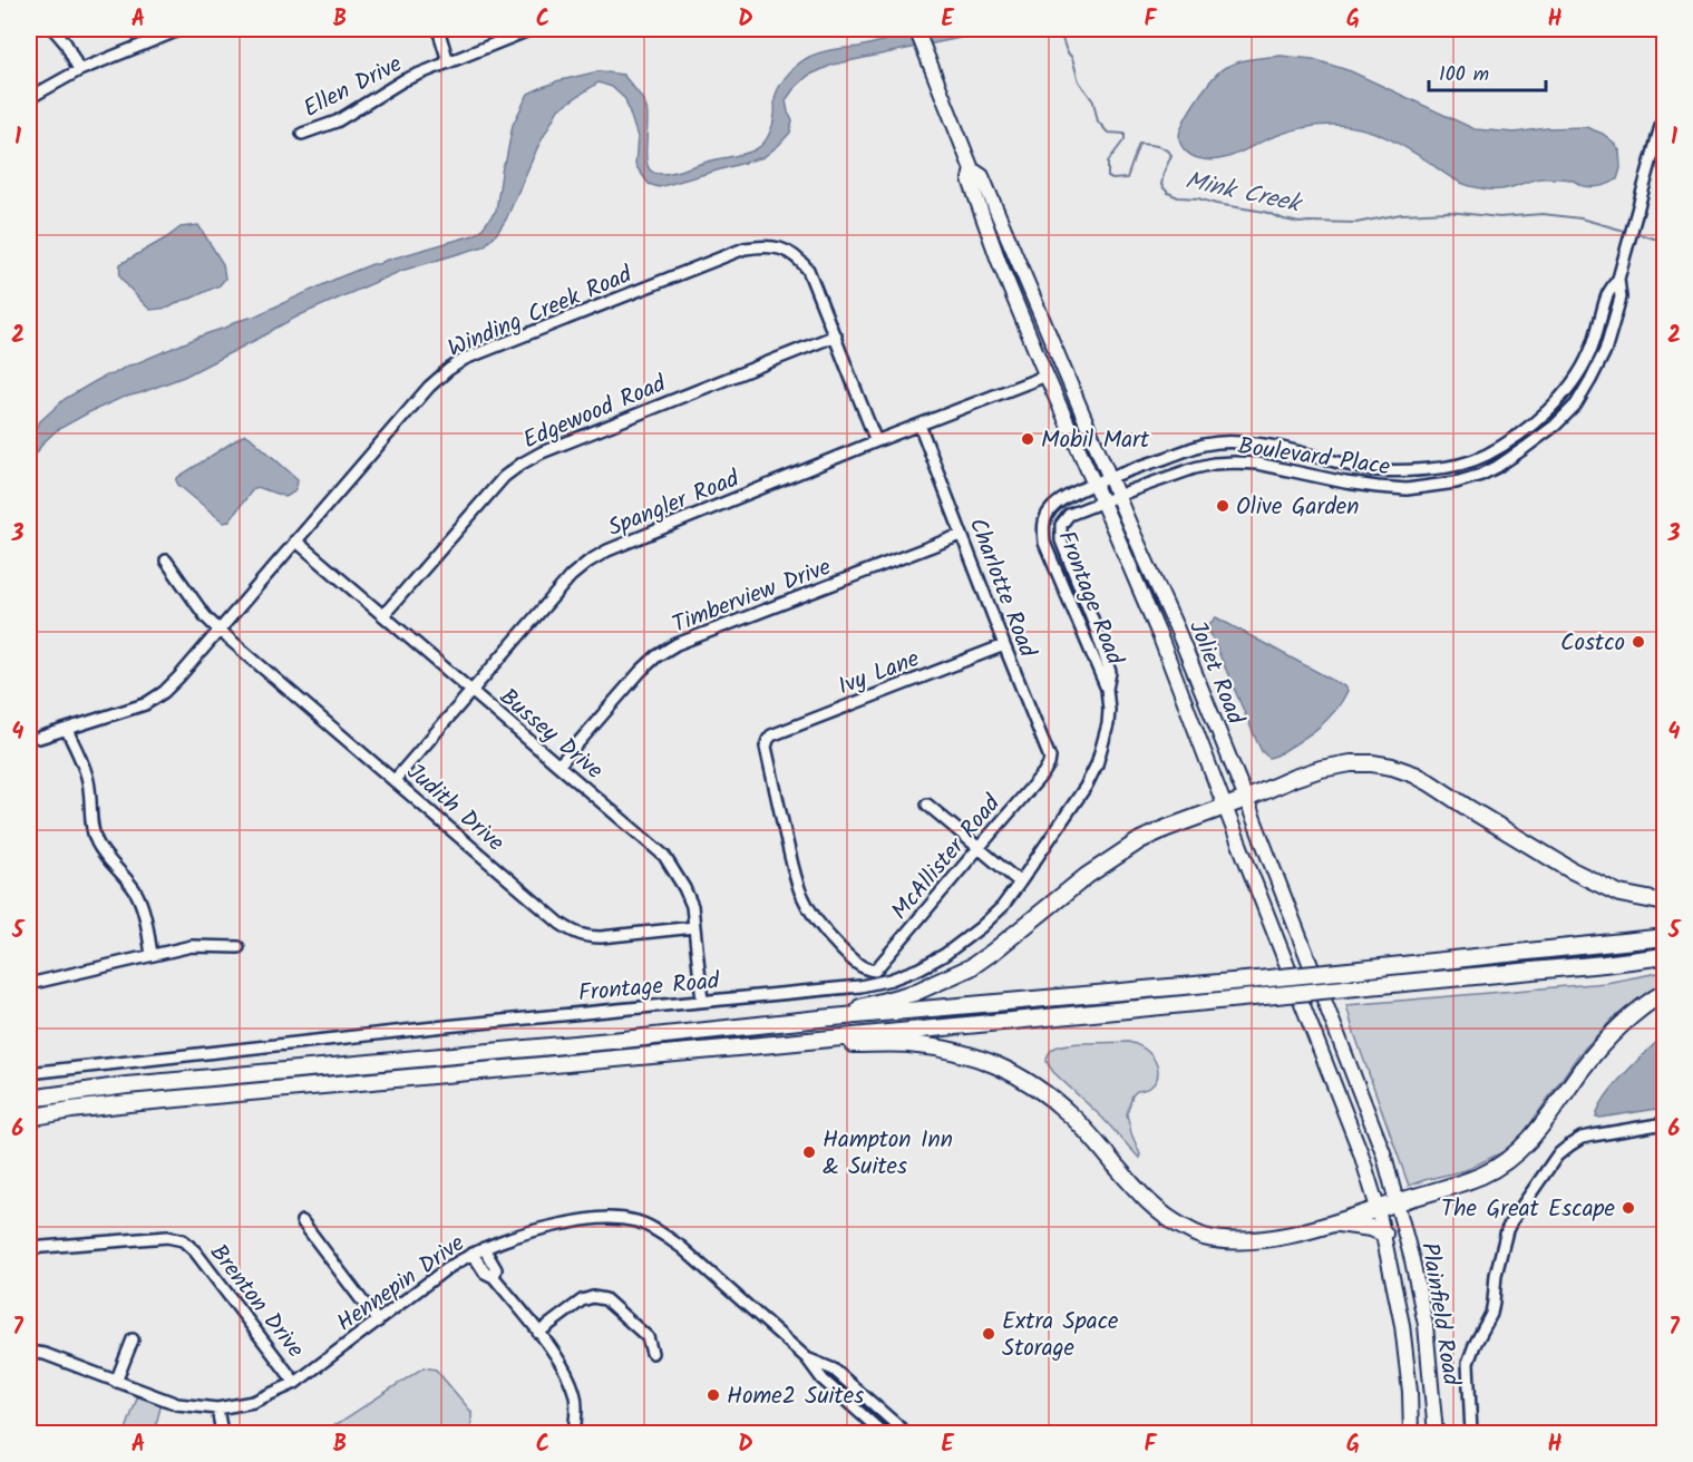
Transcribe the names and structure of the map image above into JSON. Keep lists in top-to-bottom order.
{
  "streets": {
    "main road": ["Joliet Road", "Plainfield Road"],
    "street": [
      "Ellen Drive",
      "Winding Creek Road",
      "Edgewood Road",
      "Boulevard Place",
      "Spangler Road",
      "Charlotte Road",
      "Timberview Drive",
      "Frontage Road",
      "Ivy Lane",
      "Bussey Drive",
      "Judith Drive",
      "McAllister Road",
      "Hennepin Drive",
      "Brenton Drive"
    ]
  },
  "crossings": [
    ["Winding Creek Road", "Edgewood Road"],
    ["Winding Creek Road", "Spangler Road"],
    ["Winding Creek Road", "Bussey Drive"],
    ["Winding Creek Road", "Judith Drive"],
    ["Edgewood Road", "Bussey Drive"],
    ["Boulevard Place", "Frontage Road"],
    ["Boulevard Place", "Joliet Road"],
    ["Spangler Road", "Charlotte Road"],
    ["Spangler Road", "Joliet Road"],
    ["Spangler Road", "Bussey Drive"],
    ["Spangler Road", "Judith Drive"],
    ["Charlotte Road", "Timberview Drive"],
    ["Charlotte Road", "Ivy Lane"],
    ["Charlotte Road", "McAllister Road"],
    ["Timberview Drive", "Bussey Drive"],
    ["Frontage Road", "Joliet Road"],
    ["Frontage Road", "Bussey Drive"],
    ["Ivy Lane", "McAllister Road"],
    ["Joliet Road", "Plainfield Road"],
    ["Bussey Drive", "Judith Drive"],
    ["Hennepin Drive", "Brenton Drive"]
  ],
  "water": ["Mink Creek"],
  "places": [
    "Mobil Mart",
    "Olive Garden",
    "Costco",
    "Hampton Inn & Suites",
    "The Great Escape",
    "Extra Space Storage",
    "Home2 Suites"
  ],
  "scale_bar": "100 m",
  "grid": {
    "columns": [
      "A",
      "B",
      "C",
      "D",
      "E",
      "F",
      "G",
      "H"
    ],
    "rows": [
      "1",
      "2",
      "3",
      "4",
      "5",
      "6",
      "7"
    ]
  }
}
